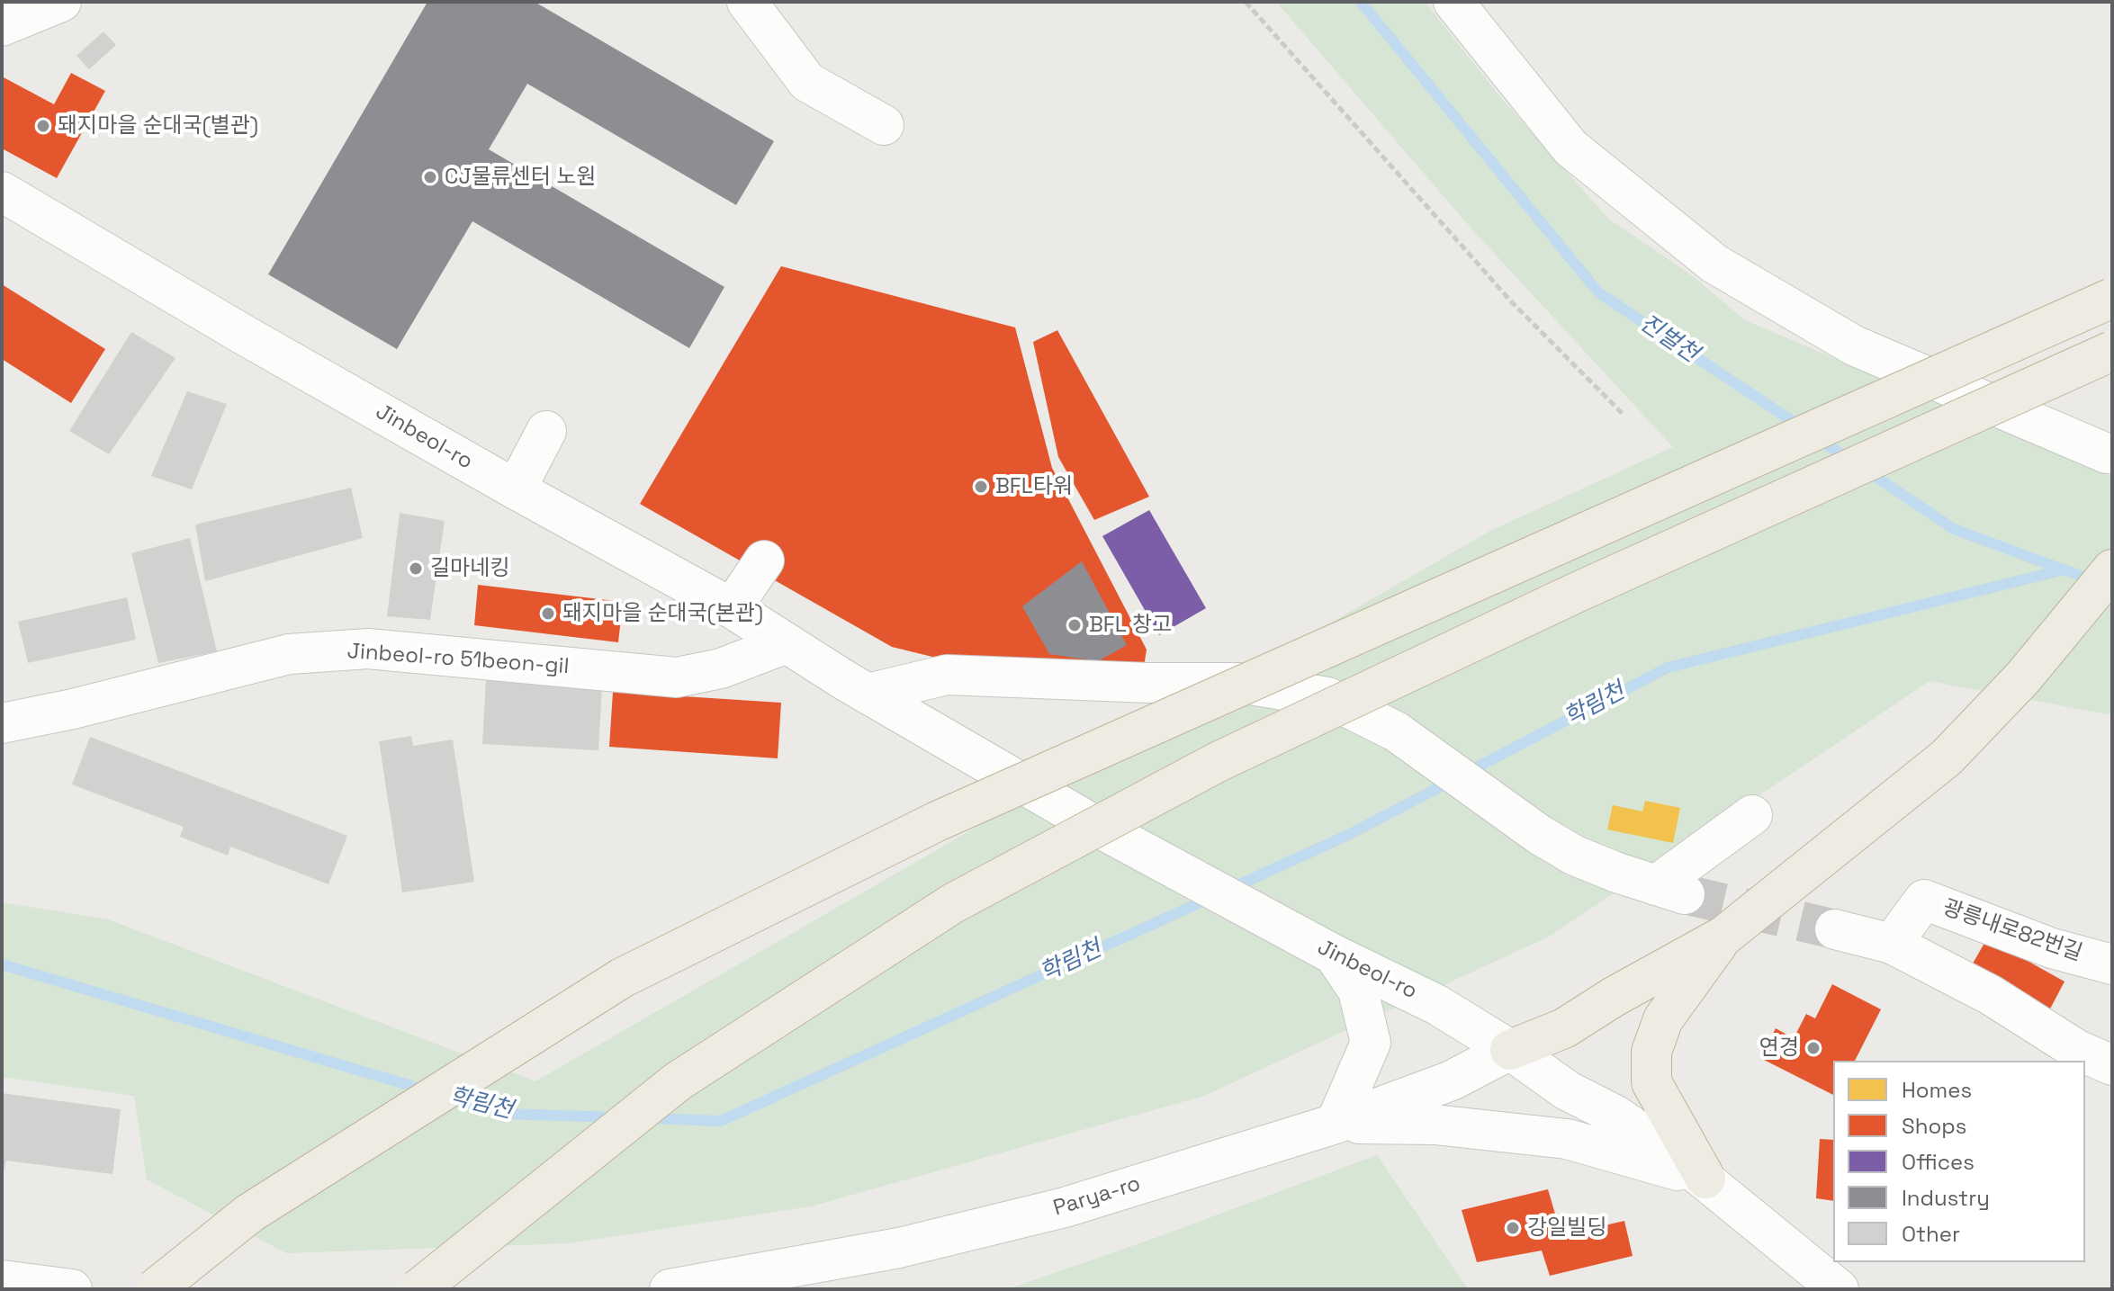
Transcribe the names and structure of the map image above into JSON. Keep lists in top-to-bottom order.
{
  "streets": {
    "street": [
      "Jinbeol-ro",
      "Jinbeol-ro 51beon-gil",
      "광릉내로82번길",
      "Parya-ro"
    ]
  },
  "crossings": [
    ["Jinbeol-ro", "Jinbeol-ro 51beon-gil"],
    ["Jinbeol-ro", "Parya-ro"]
  ],
  "water": ["진벌천", "학림천"],
  "places": [
    "돼지마을 순대국(별관)",
    "CJ물류센터 노원",
    "BFL타워",
    "길마네킹",
    "돼지마을 순대국(본관)",
    "BFL 창고",
    "연경",
    "강일빌딩"
  ],
  "legend": [
    "Homes",
    "Shops",
    "Offices",
    "Industry",
    "Other"
  ]
}
